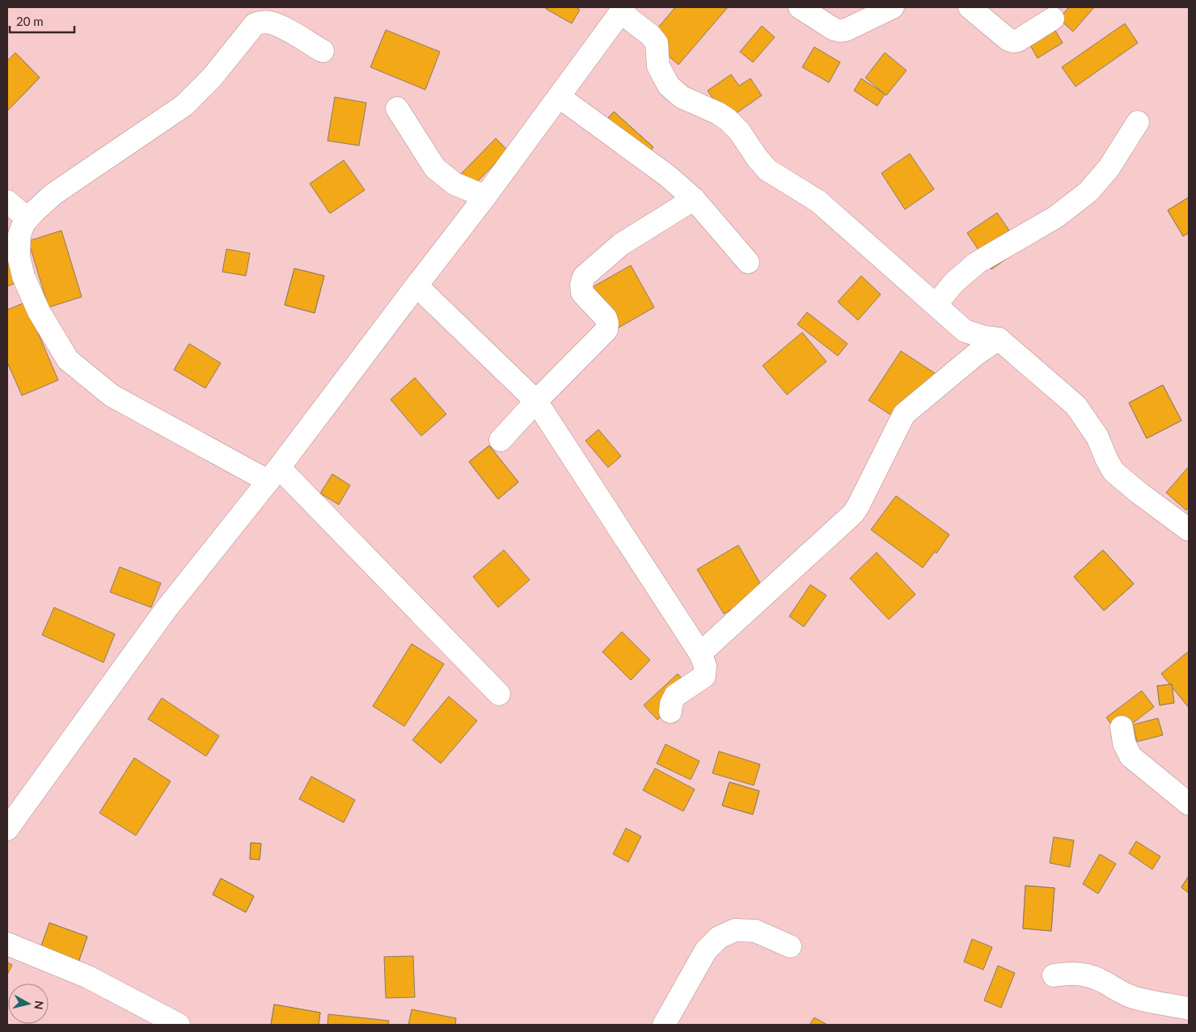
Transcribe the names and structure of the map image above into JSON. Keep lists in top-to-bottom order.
{
  "scale_bar": "20 m",
  "north": "right"
}
